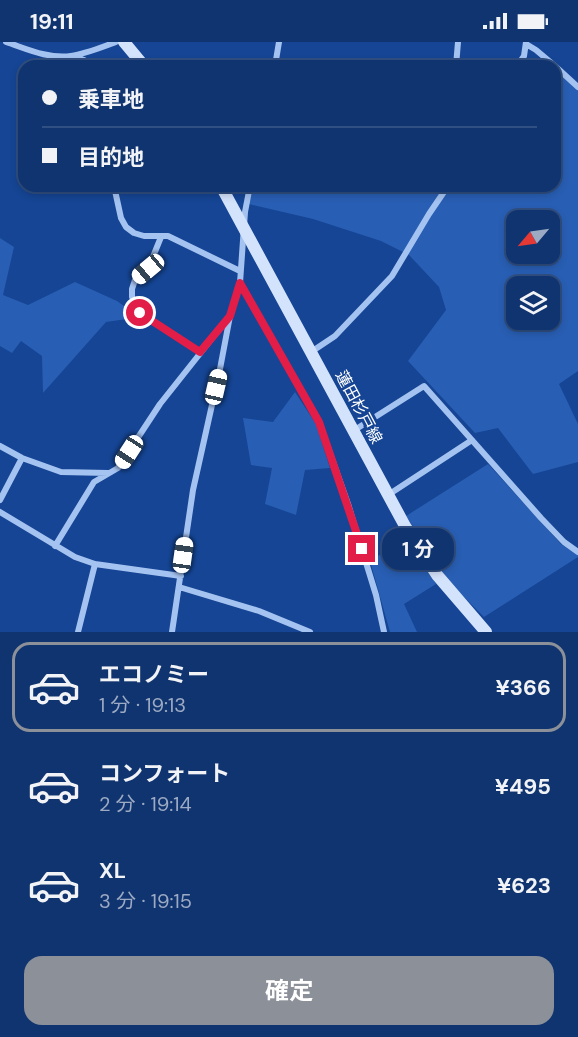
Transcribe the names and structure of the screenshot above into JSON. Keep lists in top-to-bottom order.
{
  "streets": {
    "main road": ["蓮田杉戸線"]
  },
  "north": "bottom left",
  "page": {
    "status": "19:11",
    "banner": ["乗車地", "目的地"],
    "bubble": "1 分",
    "list": [
      {
        "name": "エコノミー",
        "note": "1 分 · 19:13",
        "value": "¥366"
      },
      {
        "name": "コンフォート",
        "note": "2 分 · 19:14",
        "value": "¥495"
      },
      {
        "name": "XL",
        "note": "3 分 · 19:15",
        "value": "¥623"
      }
    ],
    "buttons": "確定"
  }
}
